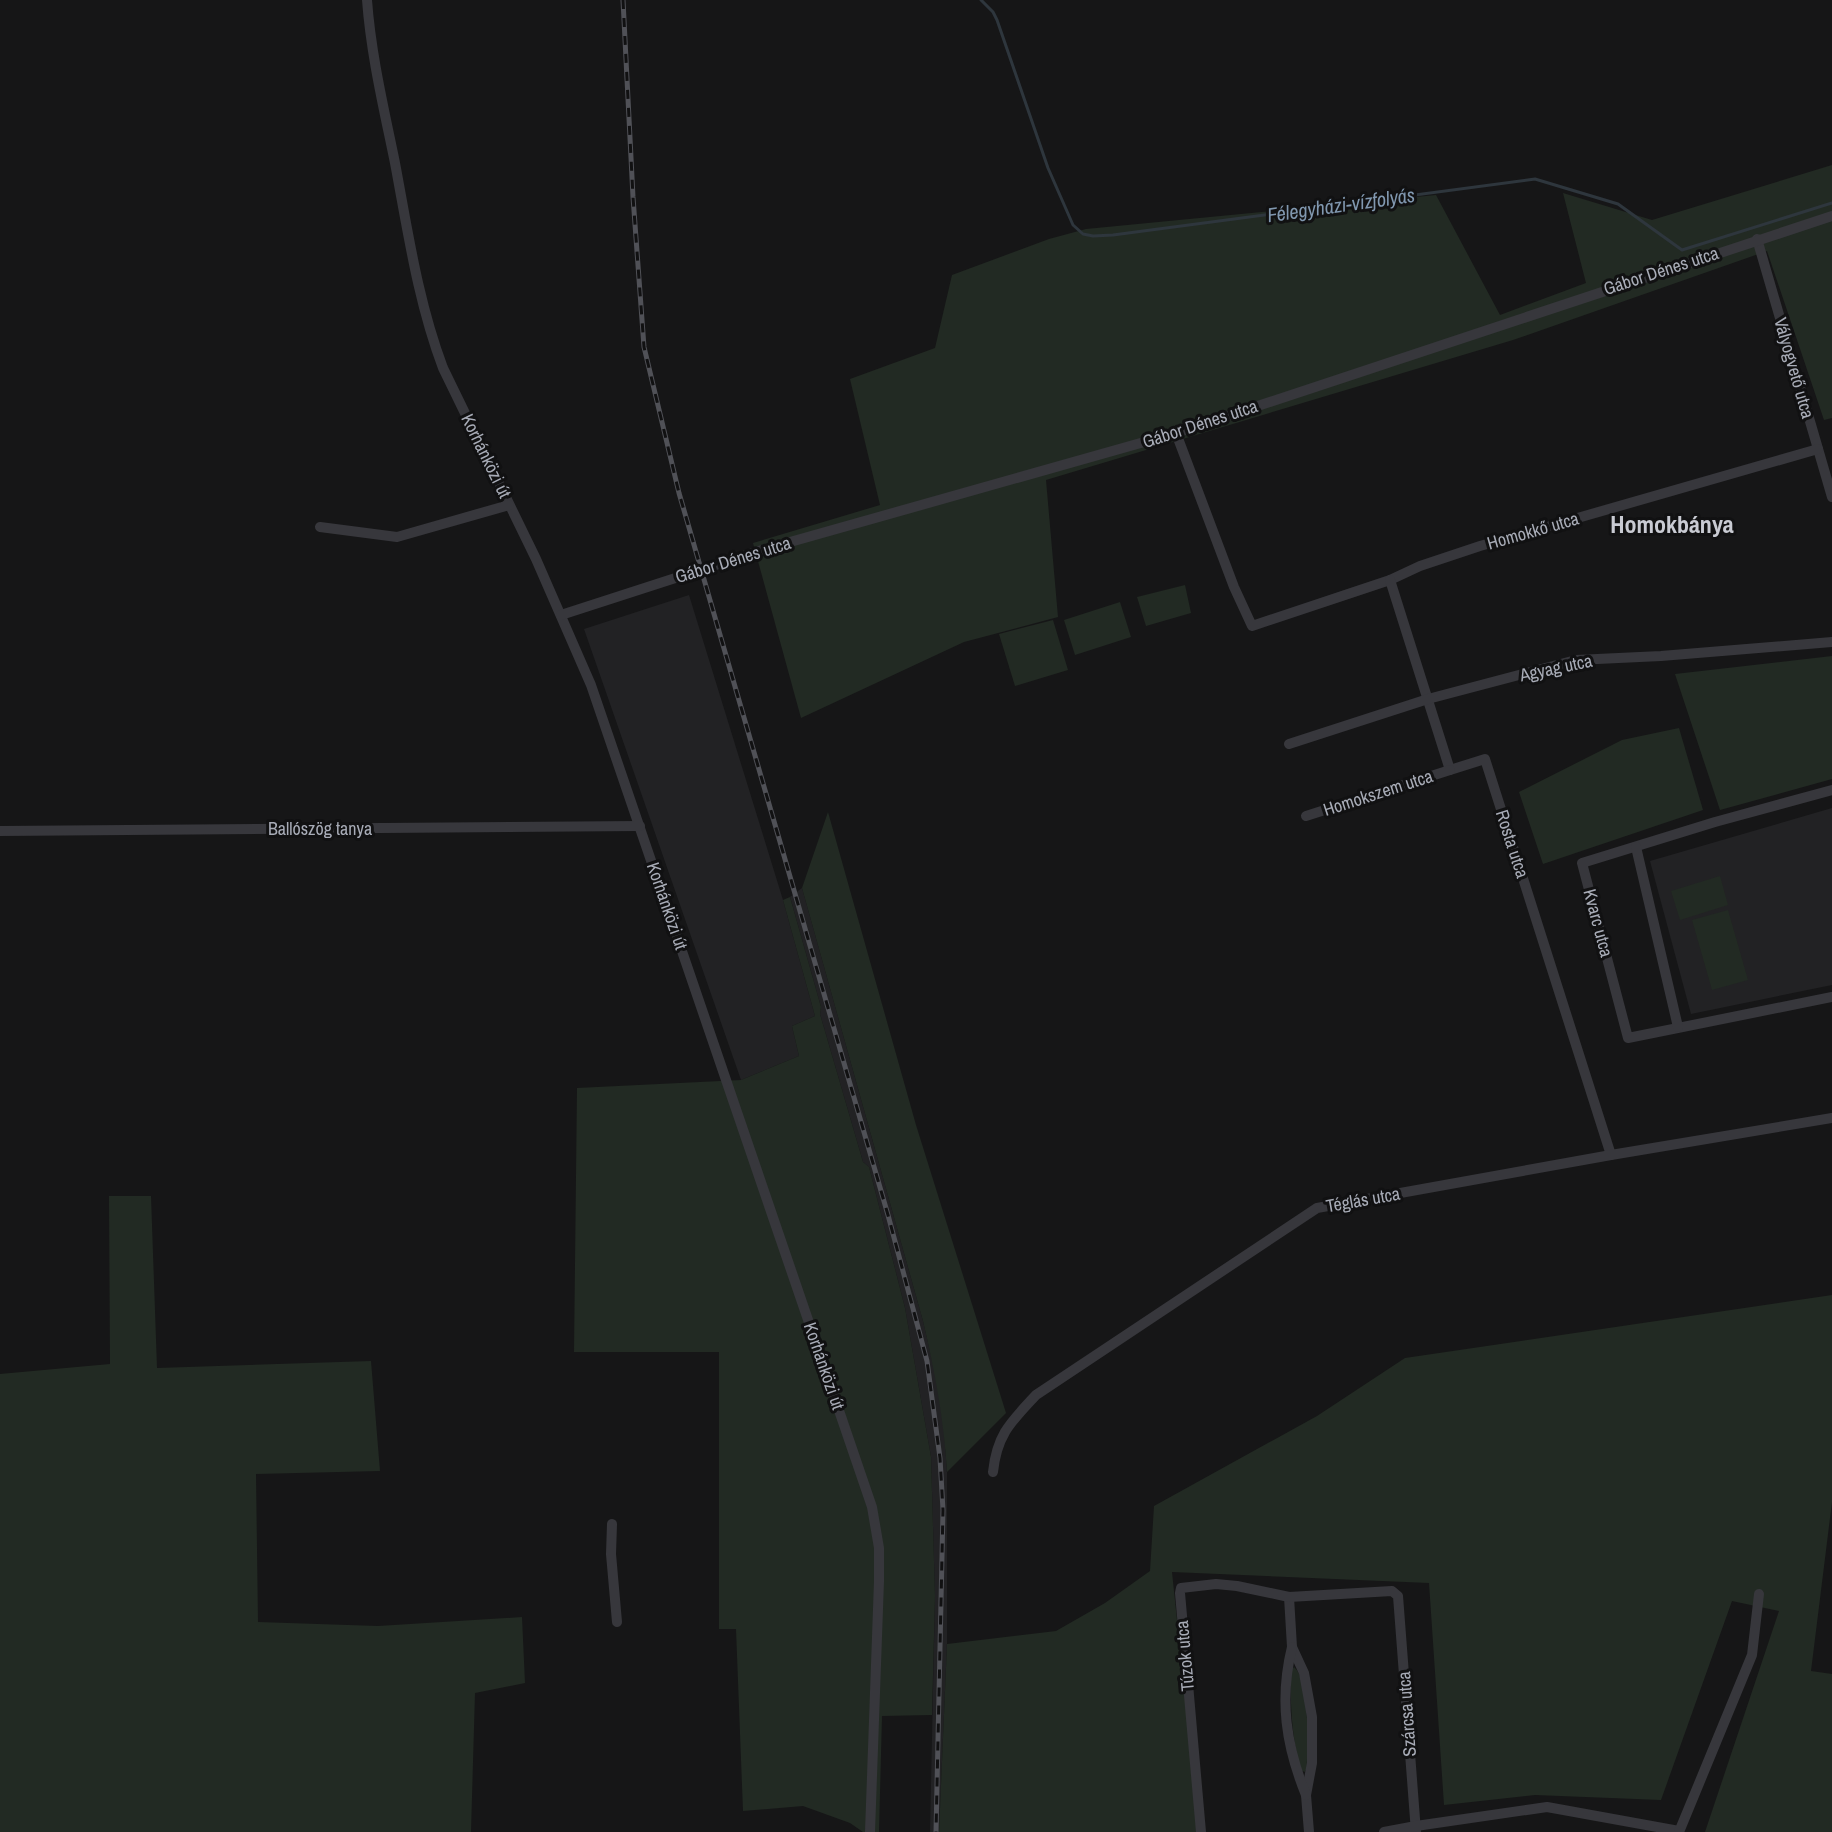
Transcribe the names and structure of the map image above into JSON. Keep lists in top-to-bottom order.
{
  "streets": {
    "street": [
      "Gábor Dénes utca",
      "Vályogvető utca",
      "Korhánközi út",
      "Homokkő utca",
      "Agyag utca",
      "Homokszem utca",
      "Ballószög tanya",
      "Rosta utca",
      "Kvarc utca",
      "Téglás utca",
      "Túzok utca",
      "Szárcsa utca"
    ]
  },
  "crossings": [
    ["Gábor Dénes utca", "Vályogvető utca"],
    ["Gábor Dénes utca", "Korhánközi út"],
    ["Gábor Dénes utca", "Homokkő utca"],
    ["Vályogvető utca", "Homokkő utca"],
    ["Korhánközi út", "Ballószög tanya"],
    ["Homokszem utca", "Rosta utca"],
    ["Rosta utca", "Téglás utca"],
    ["Túzok utca", "Szárcsa utca"]
  ],
  "districts": ["Homokbánya"],
  "water": ["Félegyházi-vízfolyás"]
}
